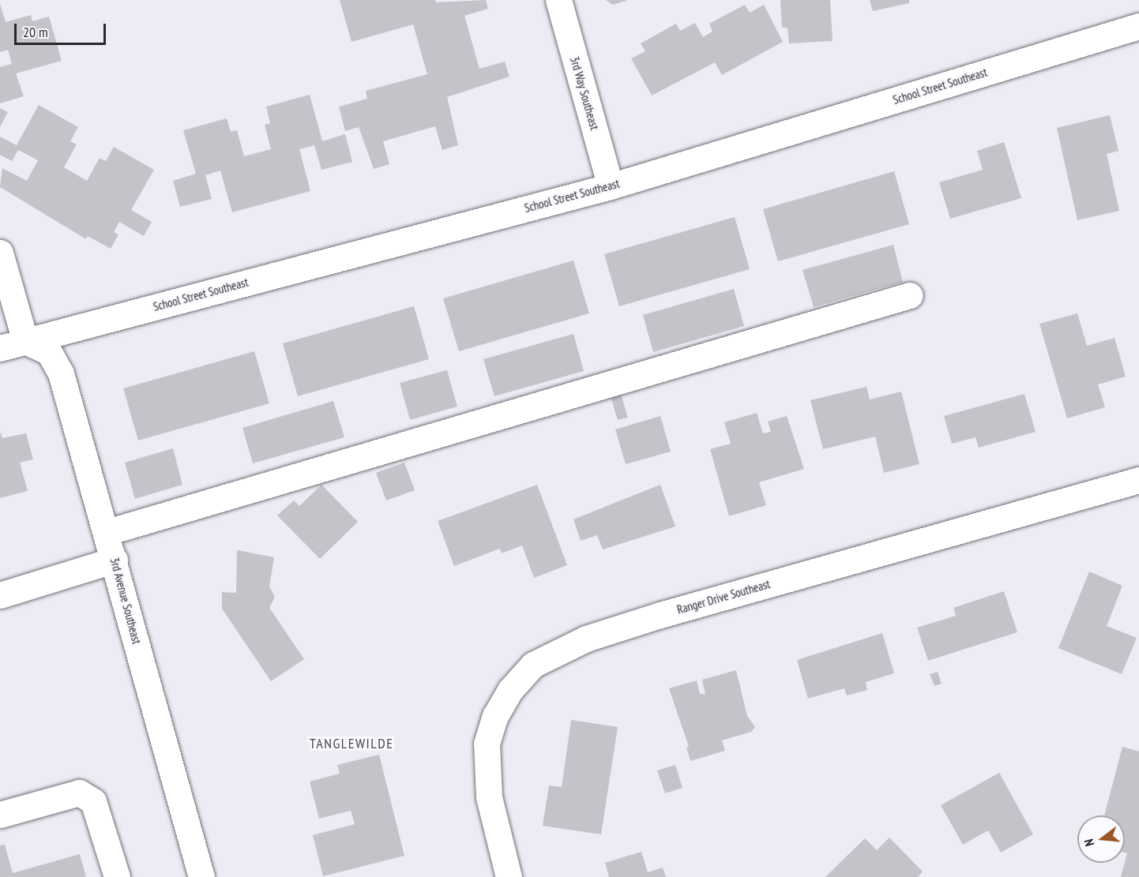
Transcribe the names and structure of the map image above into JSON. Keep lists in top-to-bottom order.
{
  "streets": {
    "street": [
      "School Street Southeast",
      "3rd Way Southeast",
      "Ranger Drive Southeast",
      "3rd Avenue Southeast"
    ]
  },
  "crossings": [
    ["School Street Southeast", "3rd Way Southeast"],
    ["School Street Southeast", "3rd Avenue Southeast"]
  ],
  "districts": ["TANGLEWILDE"],
  "scale_bar": "20 m",
  "north": "left"
}
